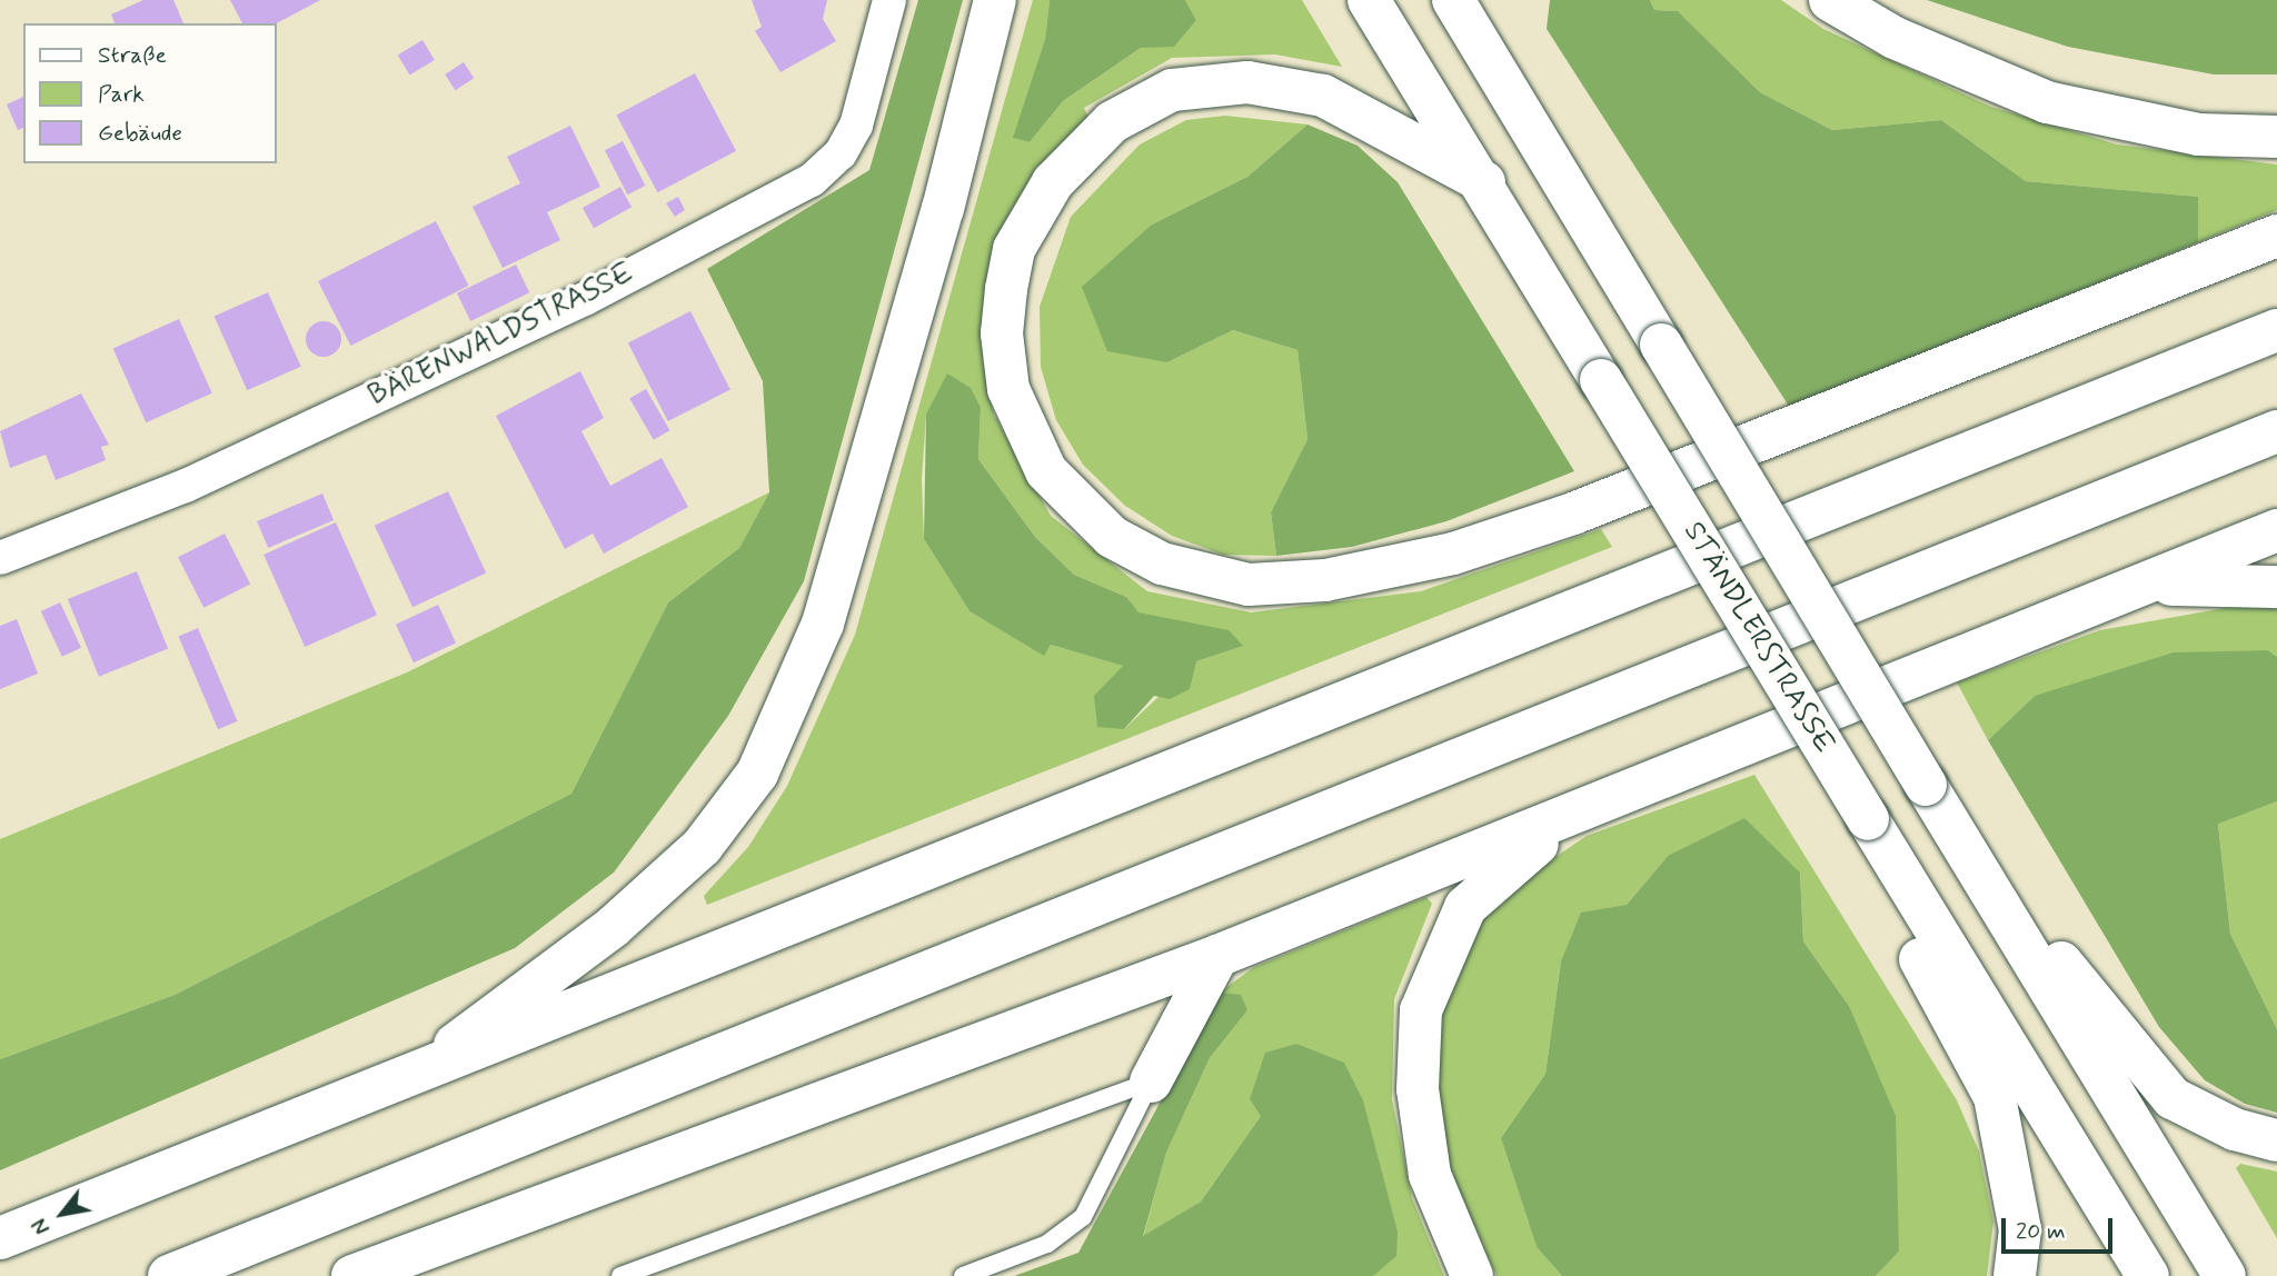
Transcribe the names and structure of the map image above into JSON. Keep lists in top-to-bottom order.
{
  "streets": {
    "highway": ["STÄNDLERSTRASSE"],
    "street": ["BÄRENWALDSTRASSE"]
  },
  "legend": ["Straße", "Park", "Gebäude"],
  "scale_bar": "20 m",
  "north": "bottom left"
}
